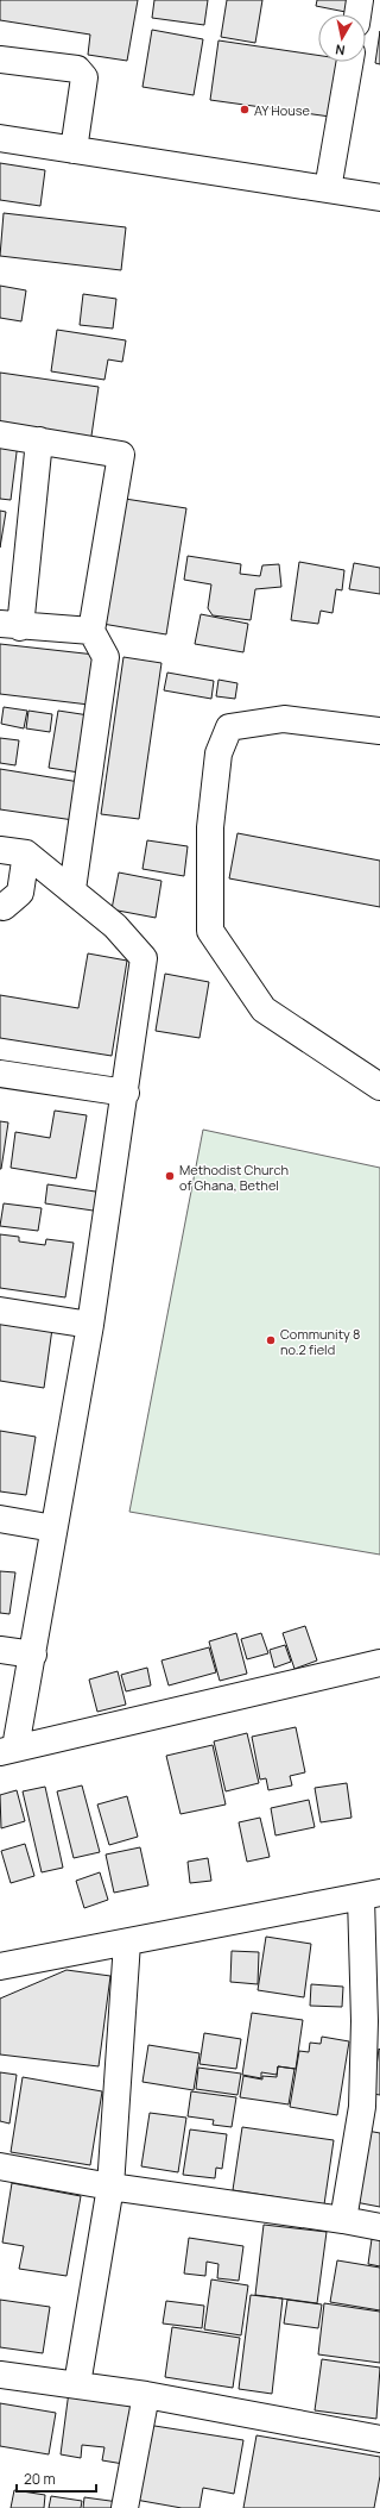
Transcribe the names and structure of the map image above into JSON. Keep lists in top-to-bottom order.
{
  "places": ["AY House", "Methodist Church of Ghana, Bethel", "Community 8 no.2 field"],
  "scale_bar": "20 m",
  "north": "bottom"
}
